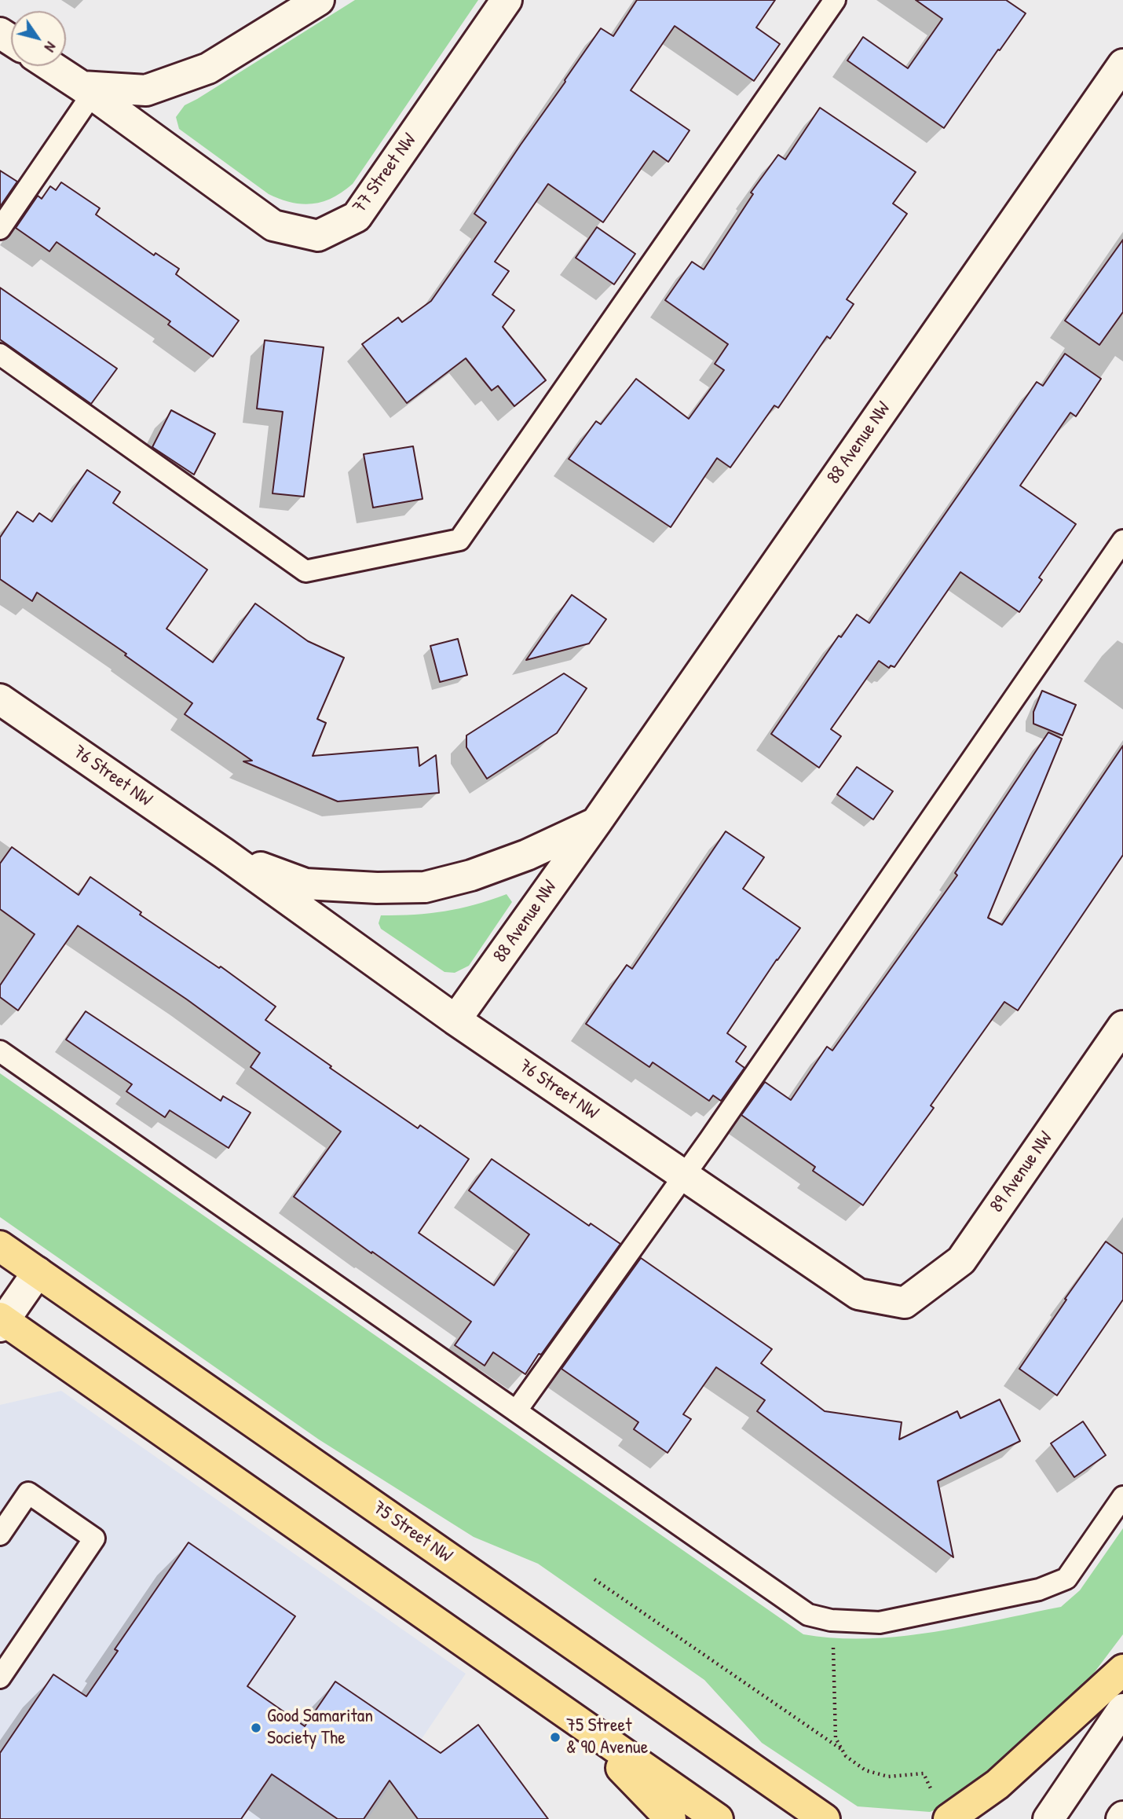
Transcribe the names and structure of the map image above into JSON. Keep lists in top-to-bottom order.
{
  "streets": {
    "main road": ["75 Street NW"],
    "street": [
      "77 Street NW",
      "88 Avenue NW",
      "76 Street NW",
      "89 Avenue NW"
    ]
  },
  "crossings": [
    ["88 Avenue NW", "76 Street NW"],
    ["76 Street NW", "89 Avenue NW"]
  ],
  "places": ["Good Samaritan Society The", "75 Street & 90 Avenue"],
  "north": "bottom right"
}
